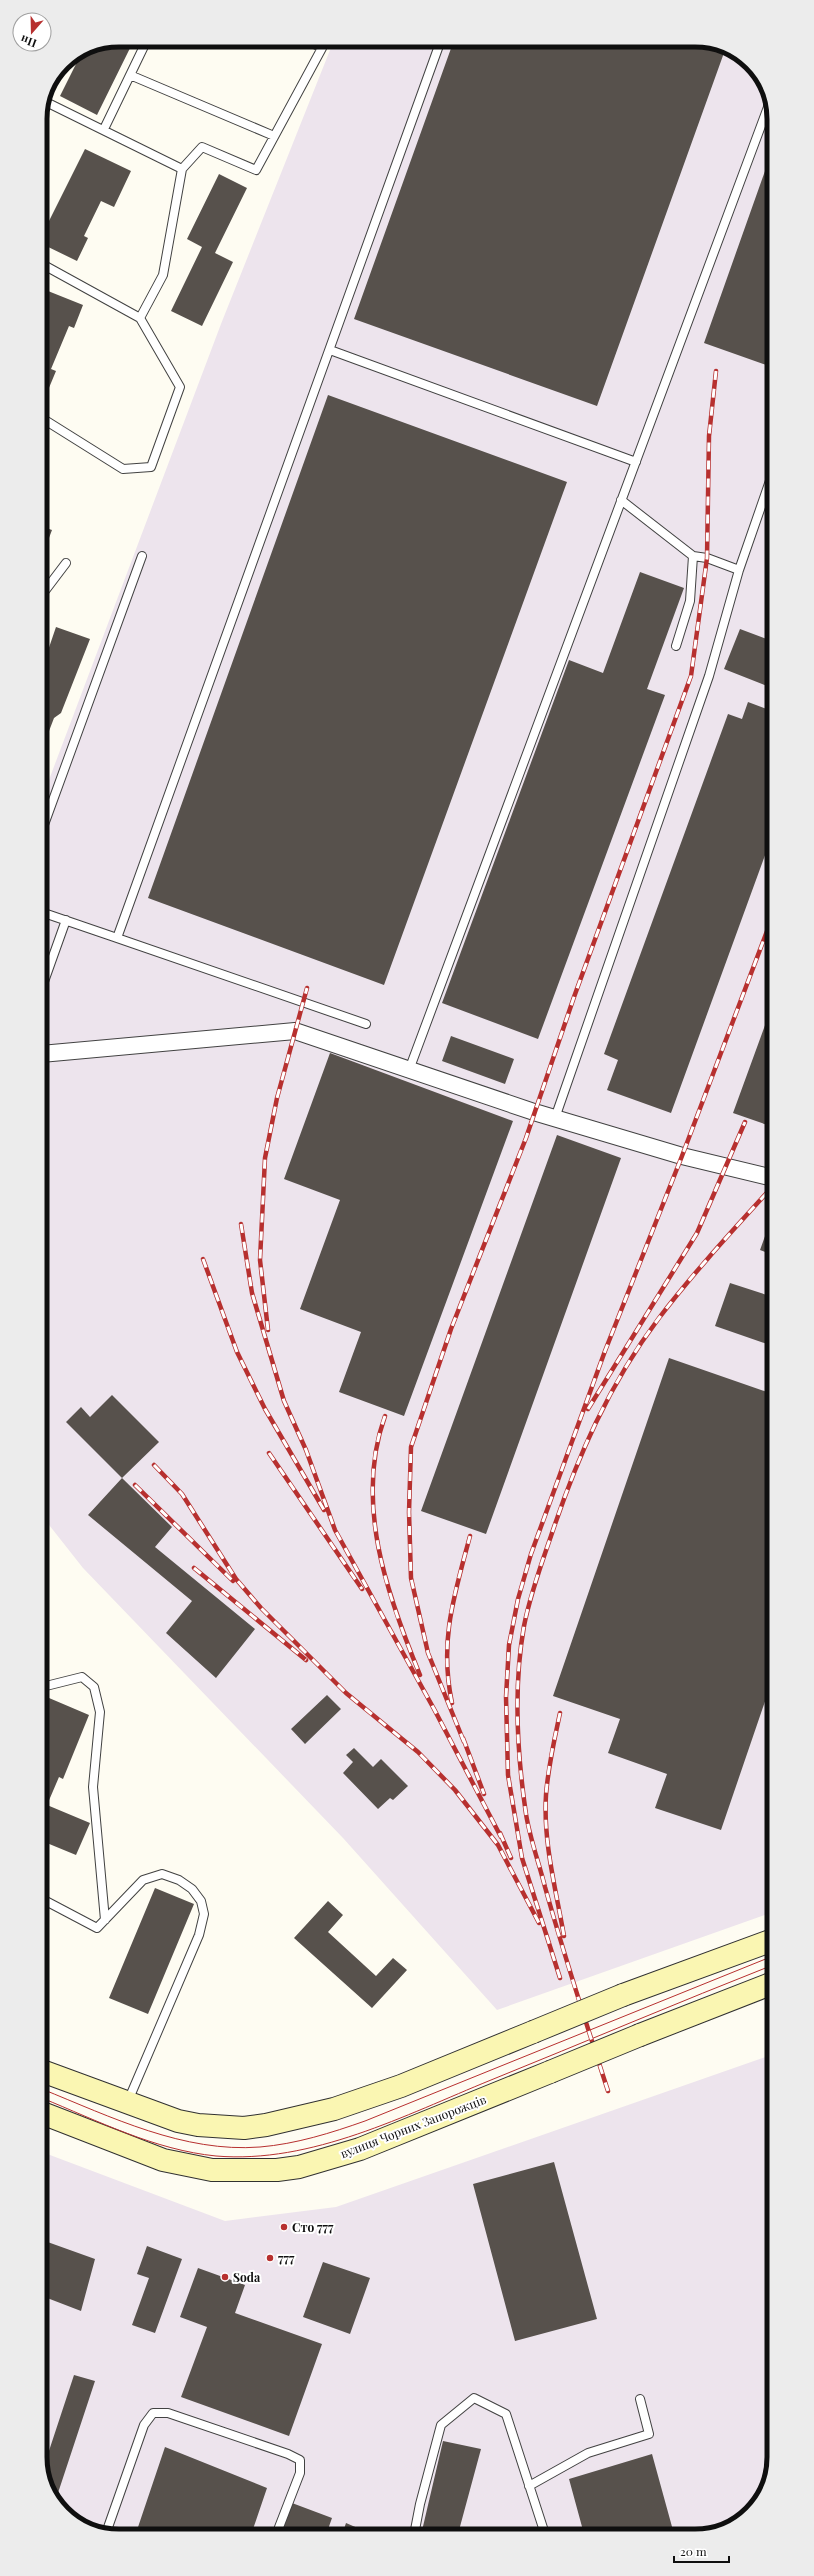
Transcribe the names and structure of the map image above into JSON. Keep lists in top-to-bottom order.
{
  "streets": {
    "main road": ["вулиця Чорних Запорожців"]
  },
  "places": ["Сто 777", "777", "Soda"],
  "scale_bar": "20 m",
  "north": "bottom"
}
